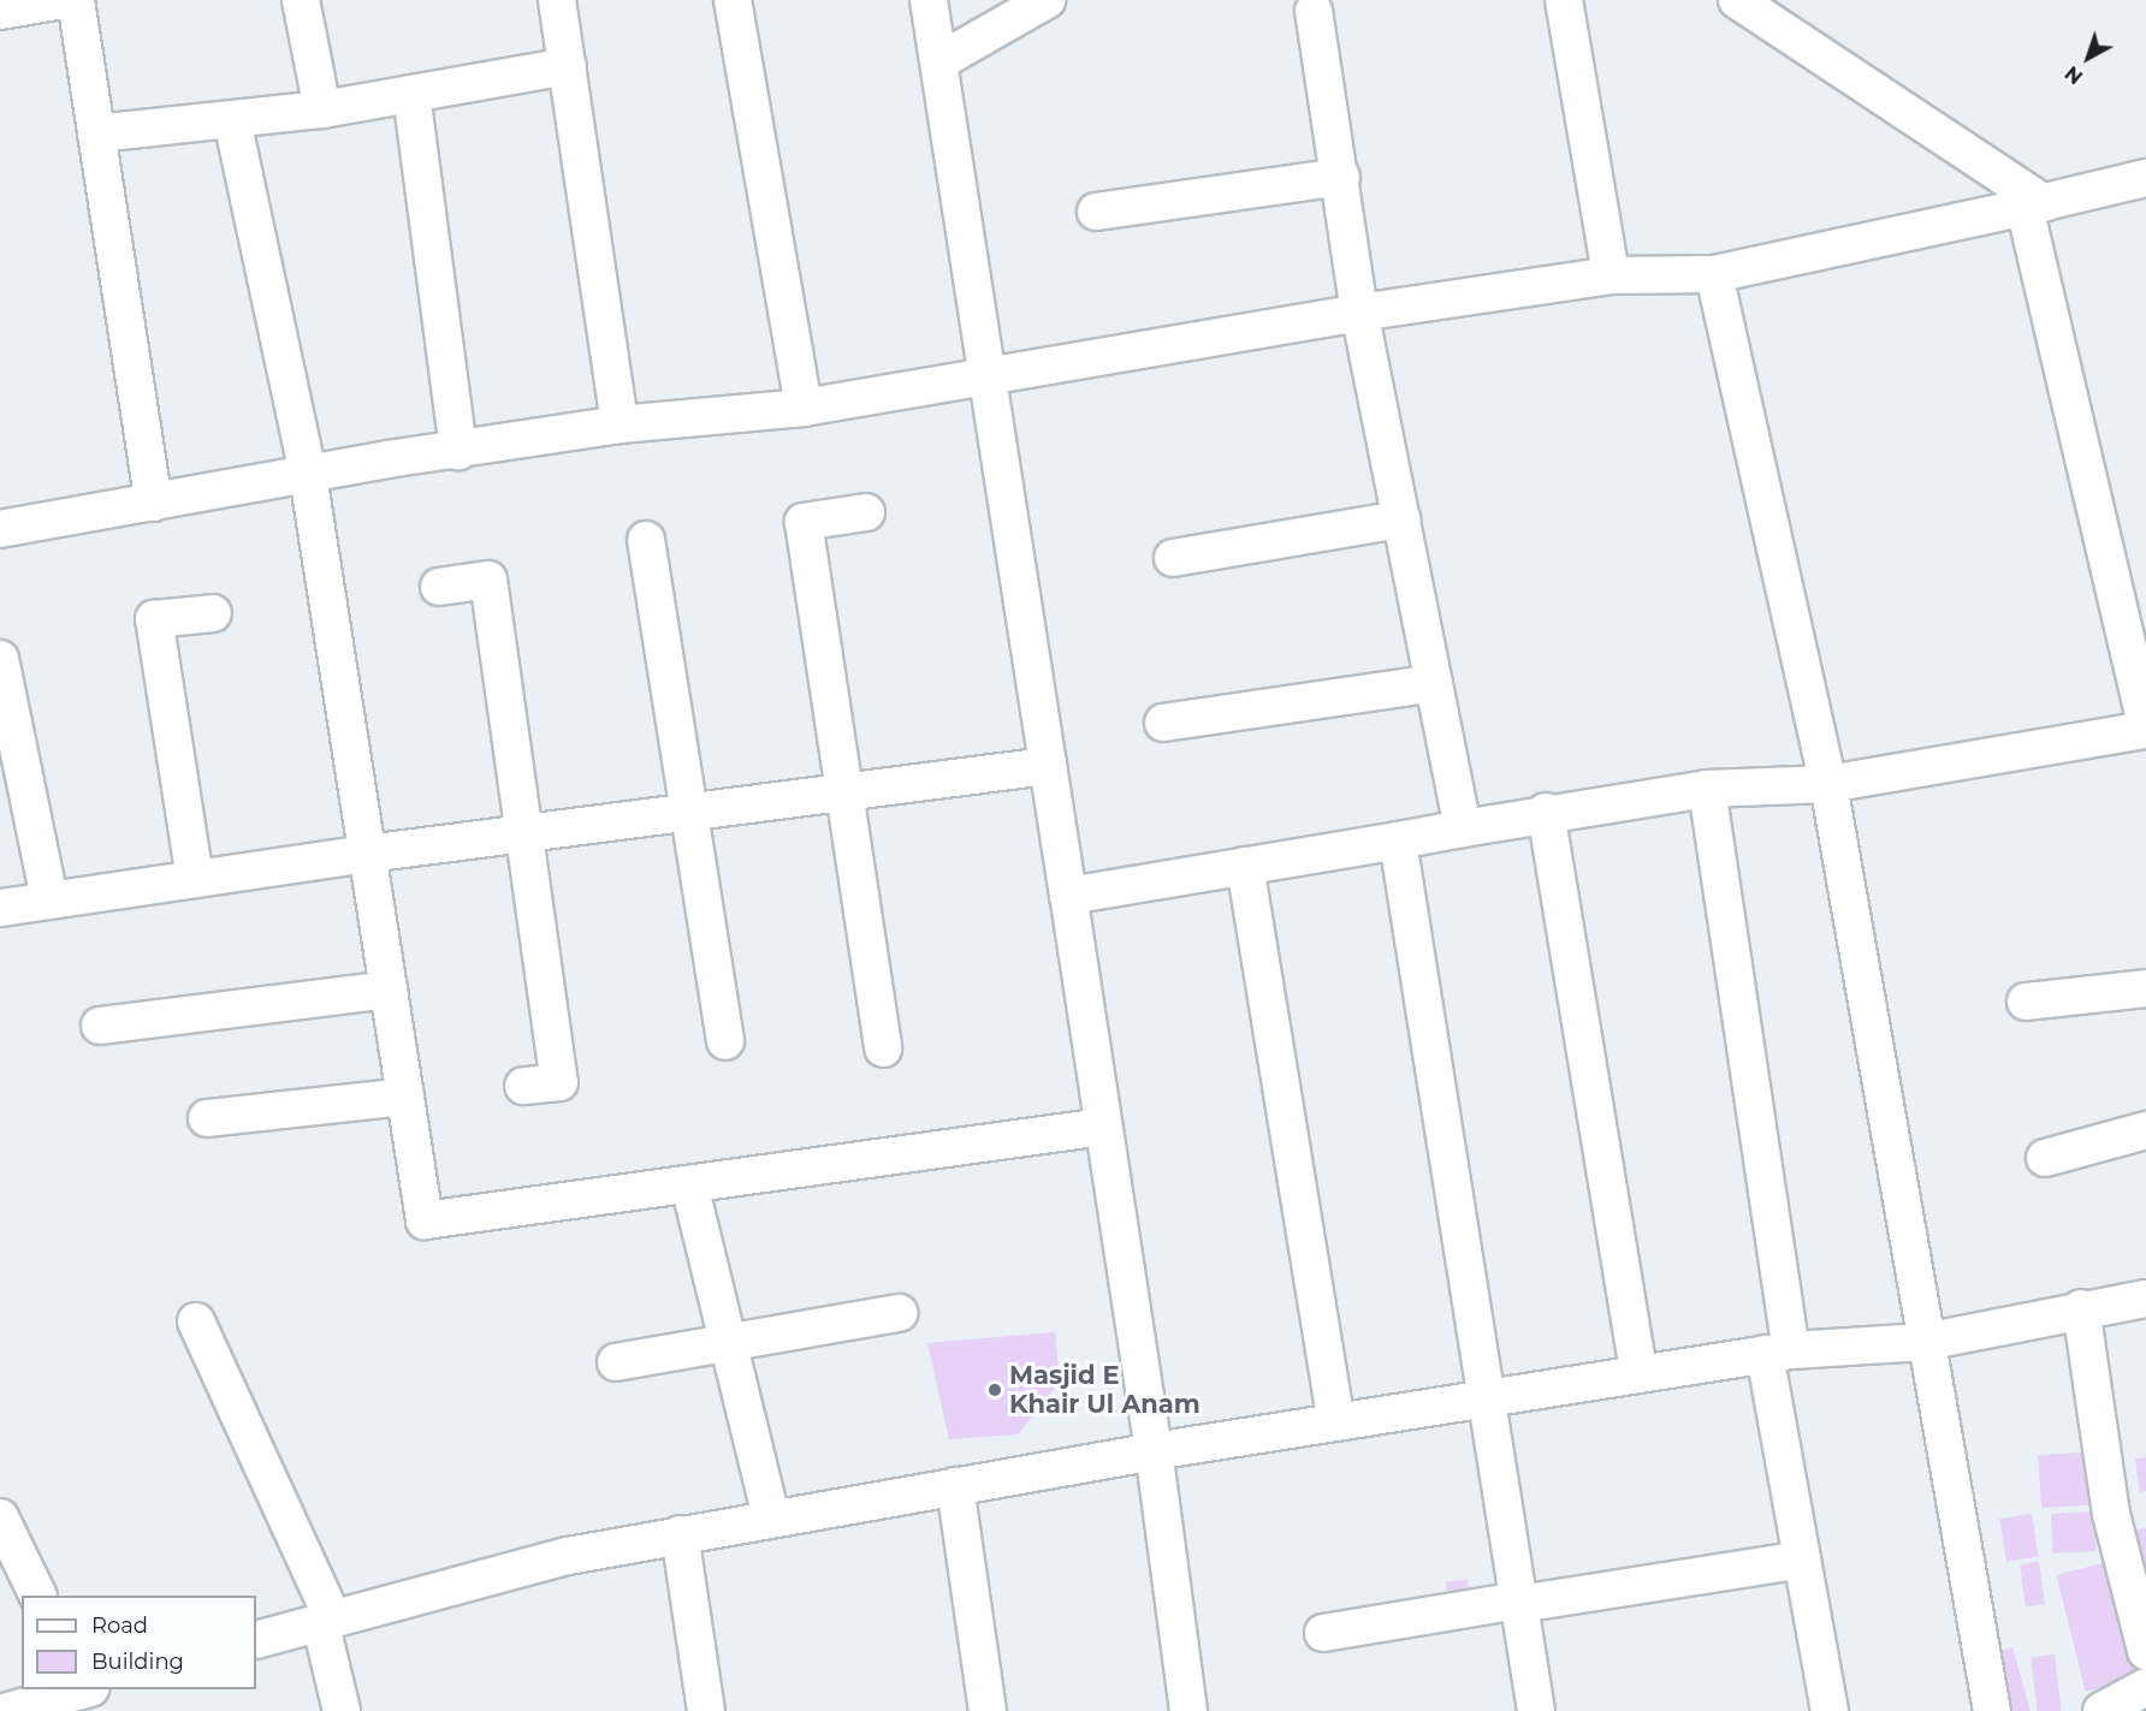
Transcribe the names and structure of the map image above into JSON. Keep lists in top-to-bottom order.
{
  "places": ["Masjid E Khair Ul Anam"],
  "legend": ["Road", "Building"],
  "north": "bottom left"
}
